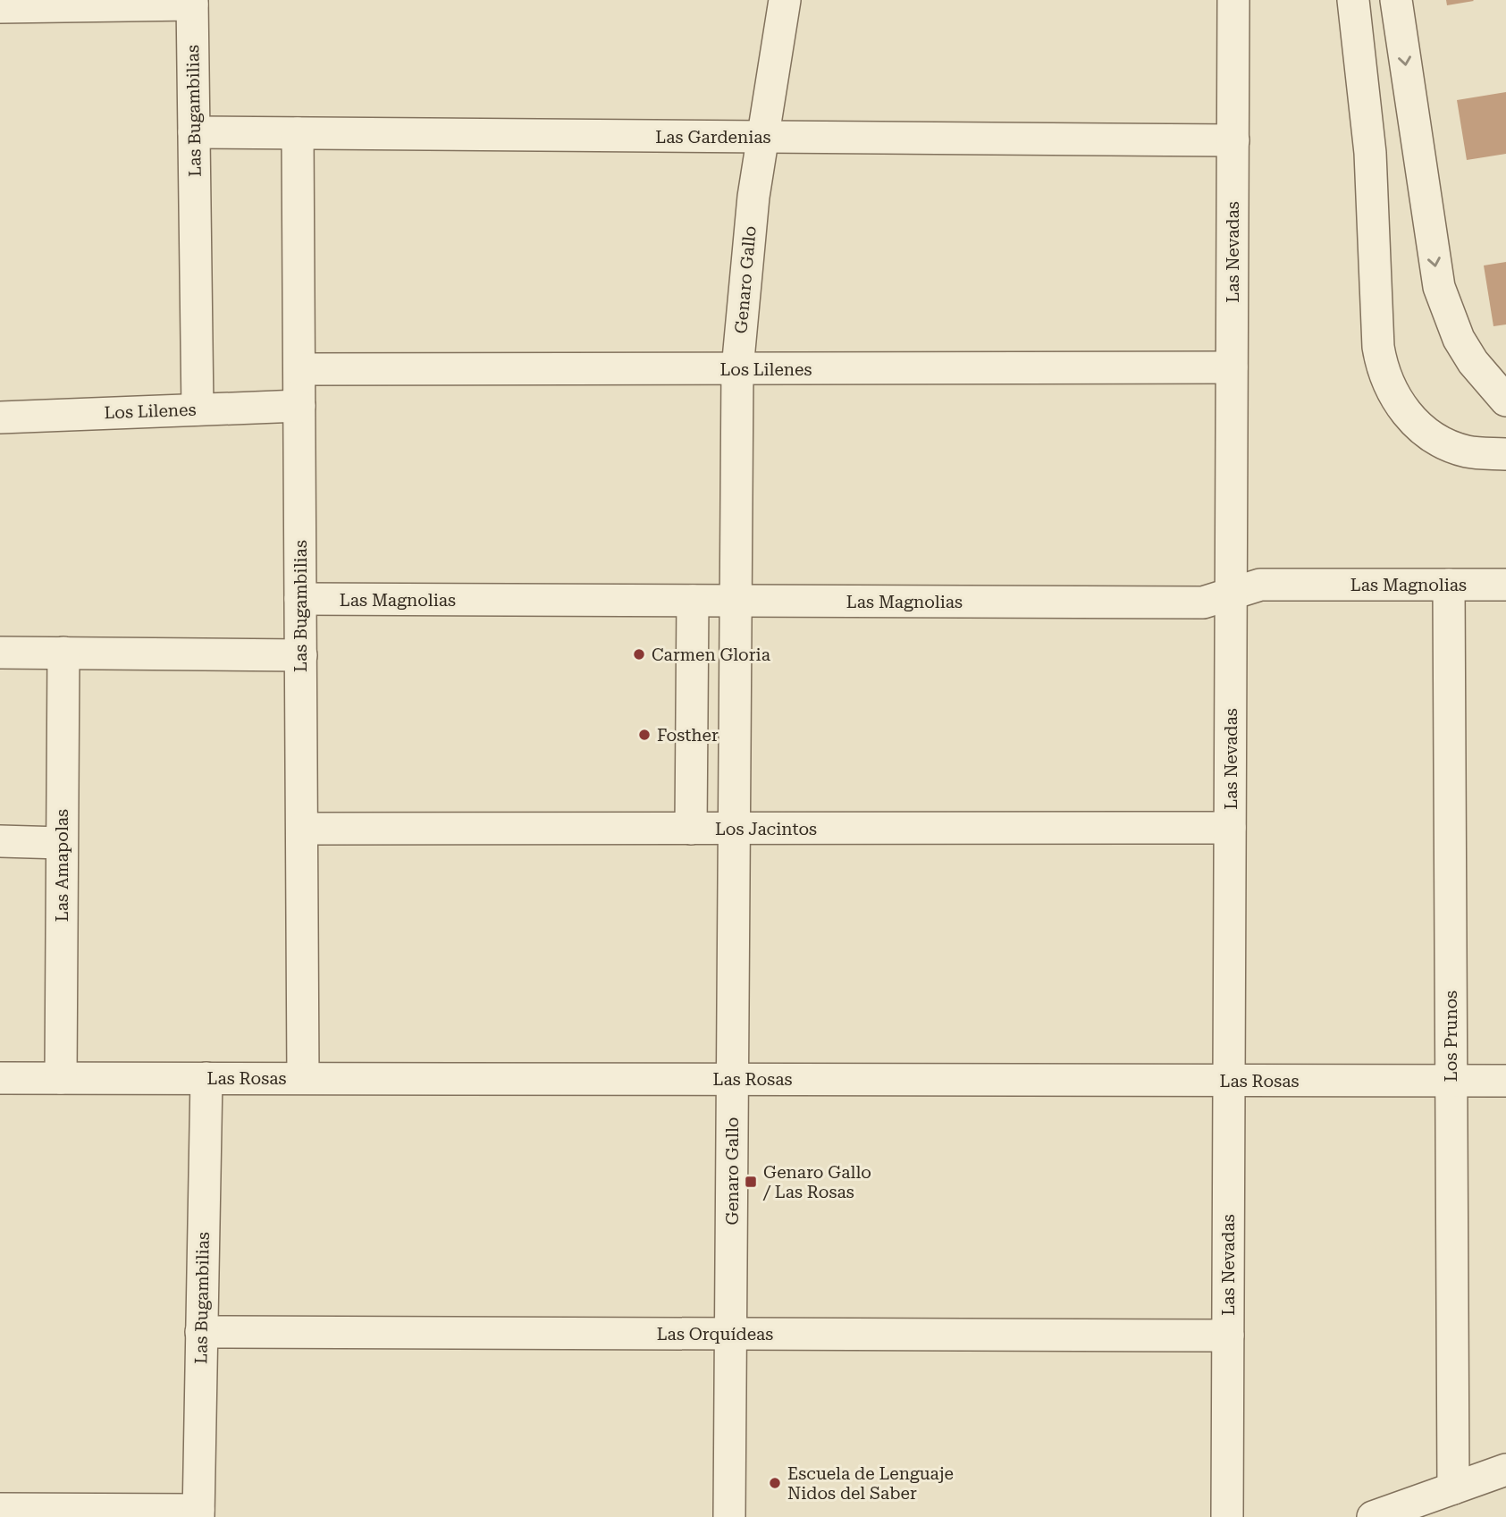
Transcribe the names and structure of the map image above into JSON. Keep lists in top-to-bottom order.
{
  "streets": {
    "street": [
      "Las Bugambilias",
      "Las Gardenias",
      "Las Nevadas",
      "Genaro Gallo",
      "Los Lilenes",
      "Las Magnolias",
      "Los Jacintos",
      "Las Amapolas",
      "Los Prunos",
      "Las Rosas",
      "Las Orquídeas"
    ]
  },
  "crossings": [
    ["Las Bugambilias", "Las Gardenias"],
    ["Las Bugambilias", "Los Lilenes"],
    ["Las Bugambilias", "Las Magnolias"],
    ["Las Bugambilias", "Los Jacintos"],
    ["Las Bugambilias", "Las Rosas"],
    ["Las Bugambilias", "Las Orquídeas"],
    ["Las Gardenias", "Las Nevadas"],
    ["Las Gardenias", "Genaro Gallo"],
    ["Las Nevadas", "Los Lilenes"],
    ["Las Nevadas", "Las Magnolias"],
    ["Las Nevadas", "Los Jacintos"],
    ["Las Nevadas", "Las Rosas"],
    ["Las Nevadas", "Las Orquídeas"],
    ["Genaro Gallo", "Los Lilenes"],
    ["Genaro Gallo", "Las Magnolias"],
    ["Genaro Gallo", "Los Jacintos"],
    ["Genaro Gallo", "Las Rosas"],
    ["Genaro Gallo", "Las Orquídeas"],
    ["Las Magnolias", "Los Prunos"],
    ["Las Amapolas", "Las Rosas"],
    ["Los Prunos", "Las Rosas"]
  ],
  "places": {
    "other": ["Carmen Gloria", "Fosther", "Escuela de Lenguaje Nidos del Saber"],
    "transit": ["Genaro Gallo / Las Rosas"]
  }
}
